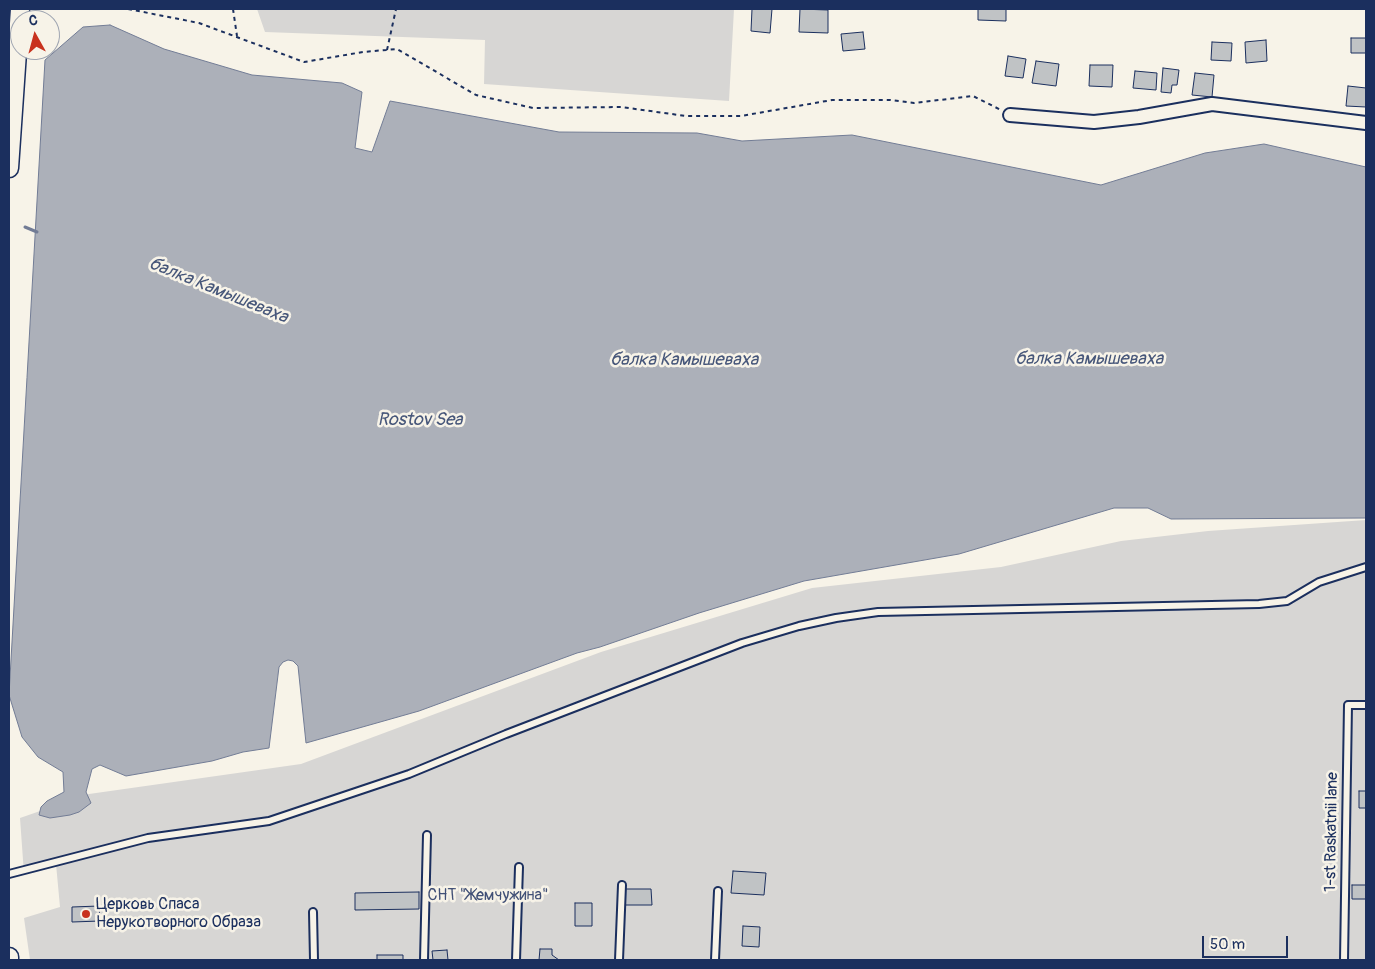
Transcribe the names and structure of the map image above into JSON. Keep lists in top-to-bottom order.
{
  "streets": {
    "lane": ["1-st Raskatnii lane"]
  },
  "water": ["балка Камышеваха", "Rostov Sea"],
  "parks": ["СНТ \"Жемчужина\""],
  "places": ["Церковь Спаса Нерукотворного Образа"],
  "scale_bar": "50 m",
  "north": "top"
}
